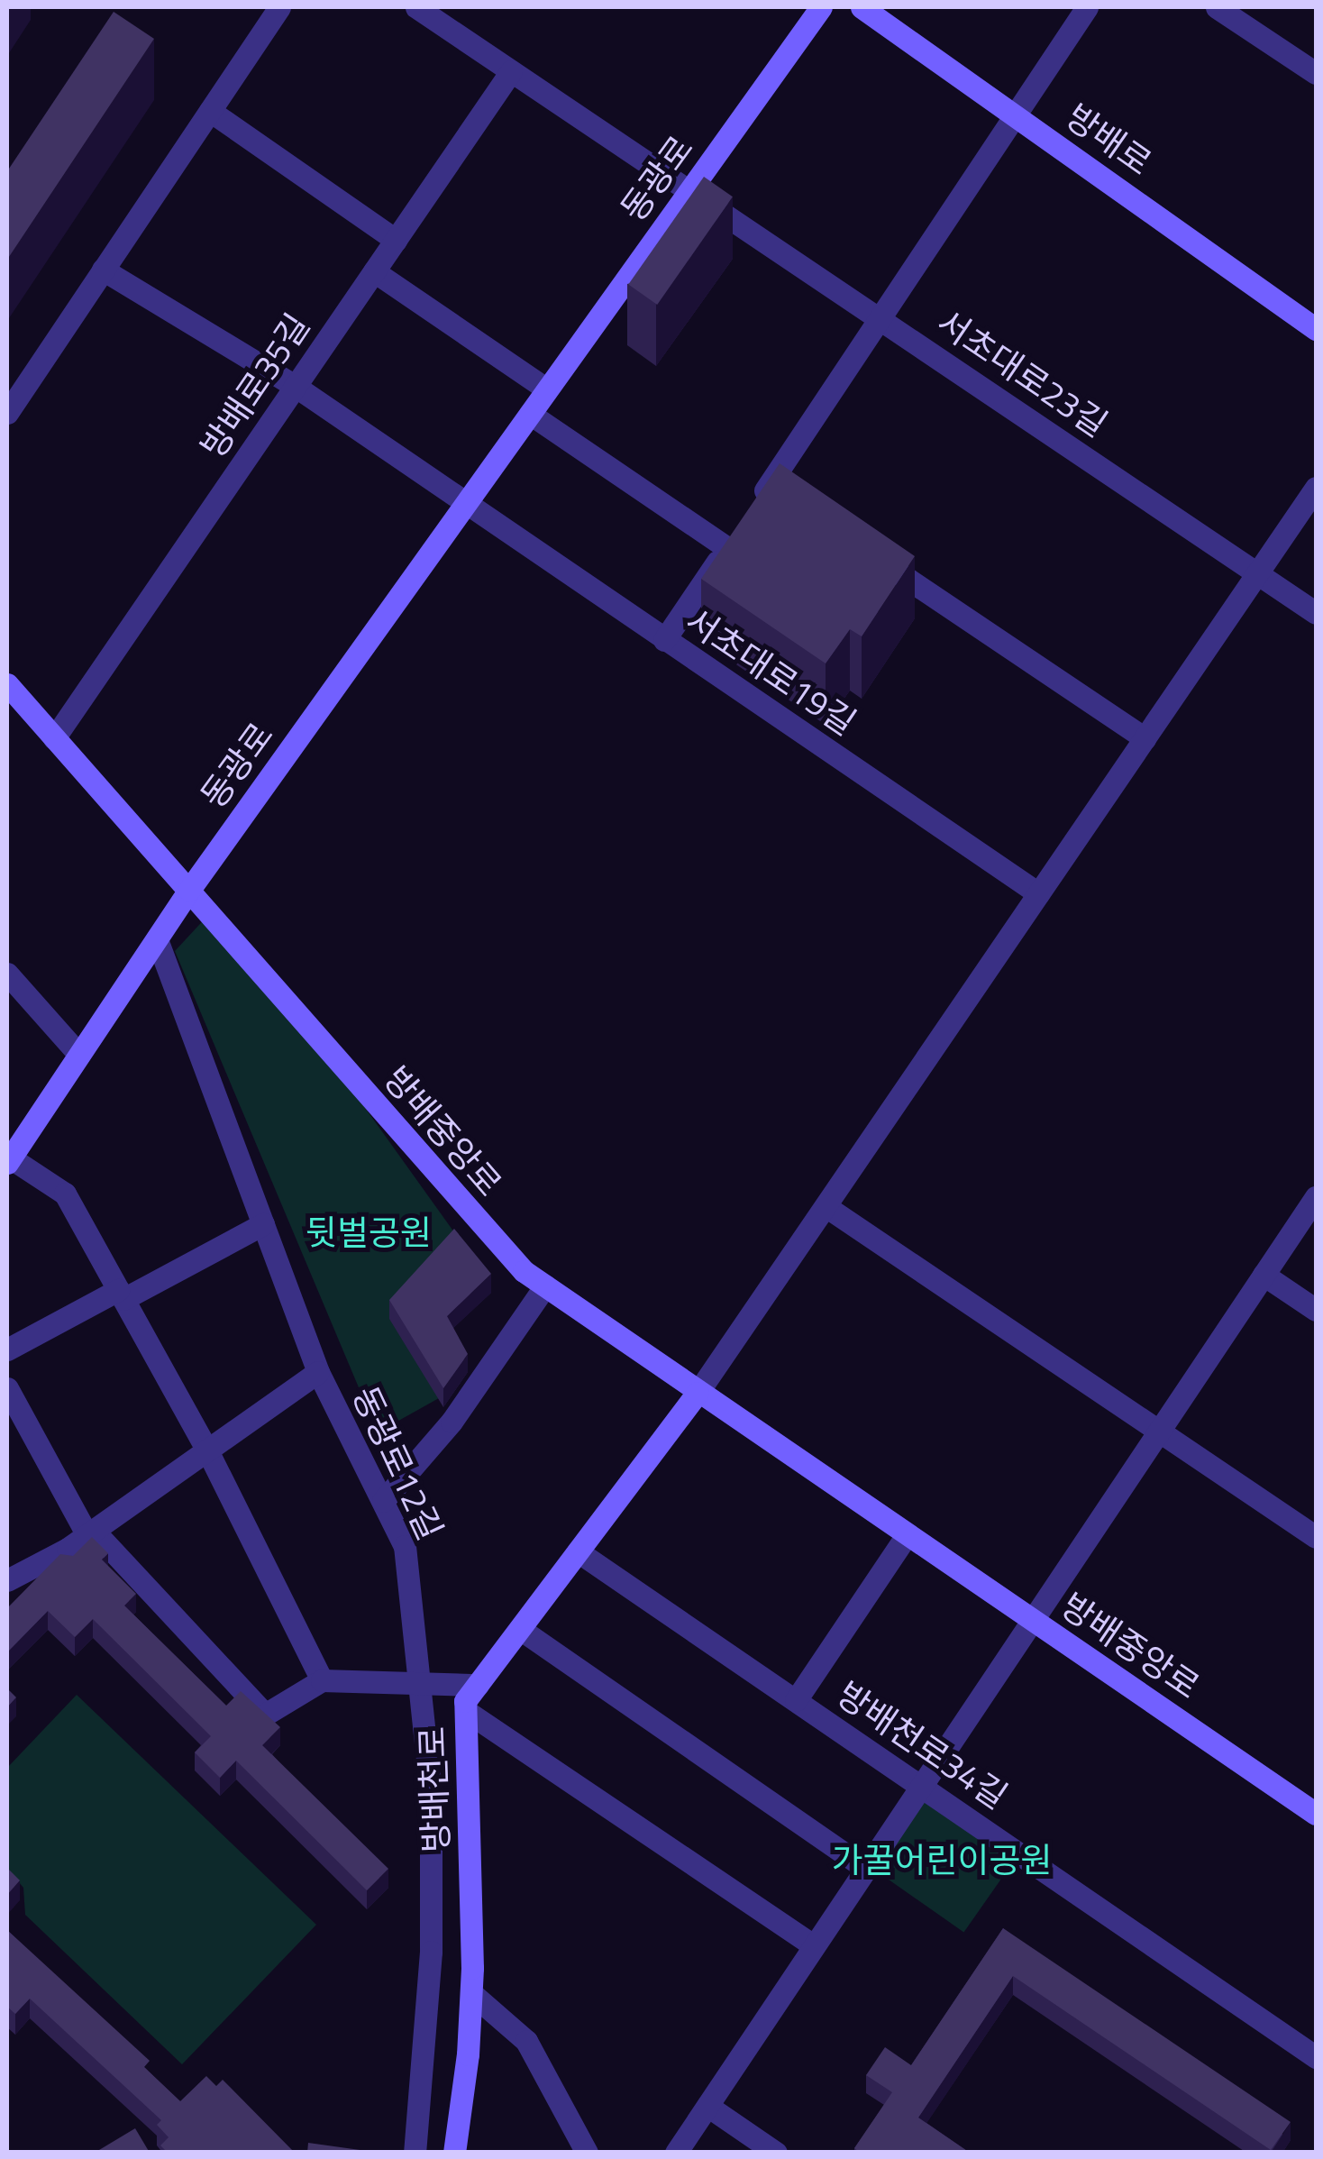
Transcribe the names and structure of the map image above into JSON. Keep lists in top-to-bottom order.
{
  "streets": {
    "street": [
      "방배로",
      "동광로",
      "서초대로23길",
      "방배로35길",
      "서초대로19길",
      "방배중앙로",
      "동광로12길",
      "방배천로34길",
      "방배천로"
    ]
  },
  "crossings": [
    ["동광로", "서초대로23길"],
    ["동광로", "서초대로19길"],
    ["동광로", "방배중앙로"],
    ["동광로", "동광로12길"],
    ["서초대로23길", "방배로35길"],
    ["방배로35길", "서초대로19길"],
    ["방배로35길", "방배중앙로"],
    ["방배중앙로", "방배천로"],
    ["방배천로34길", "방배천로"]
  ],
  "parks": ["뒷벌공원", "가꿀어린이공원"]
}
